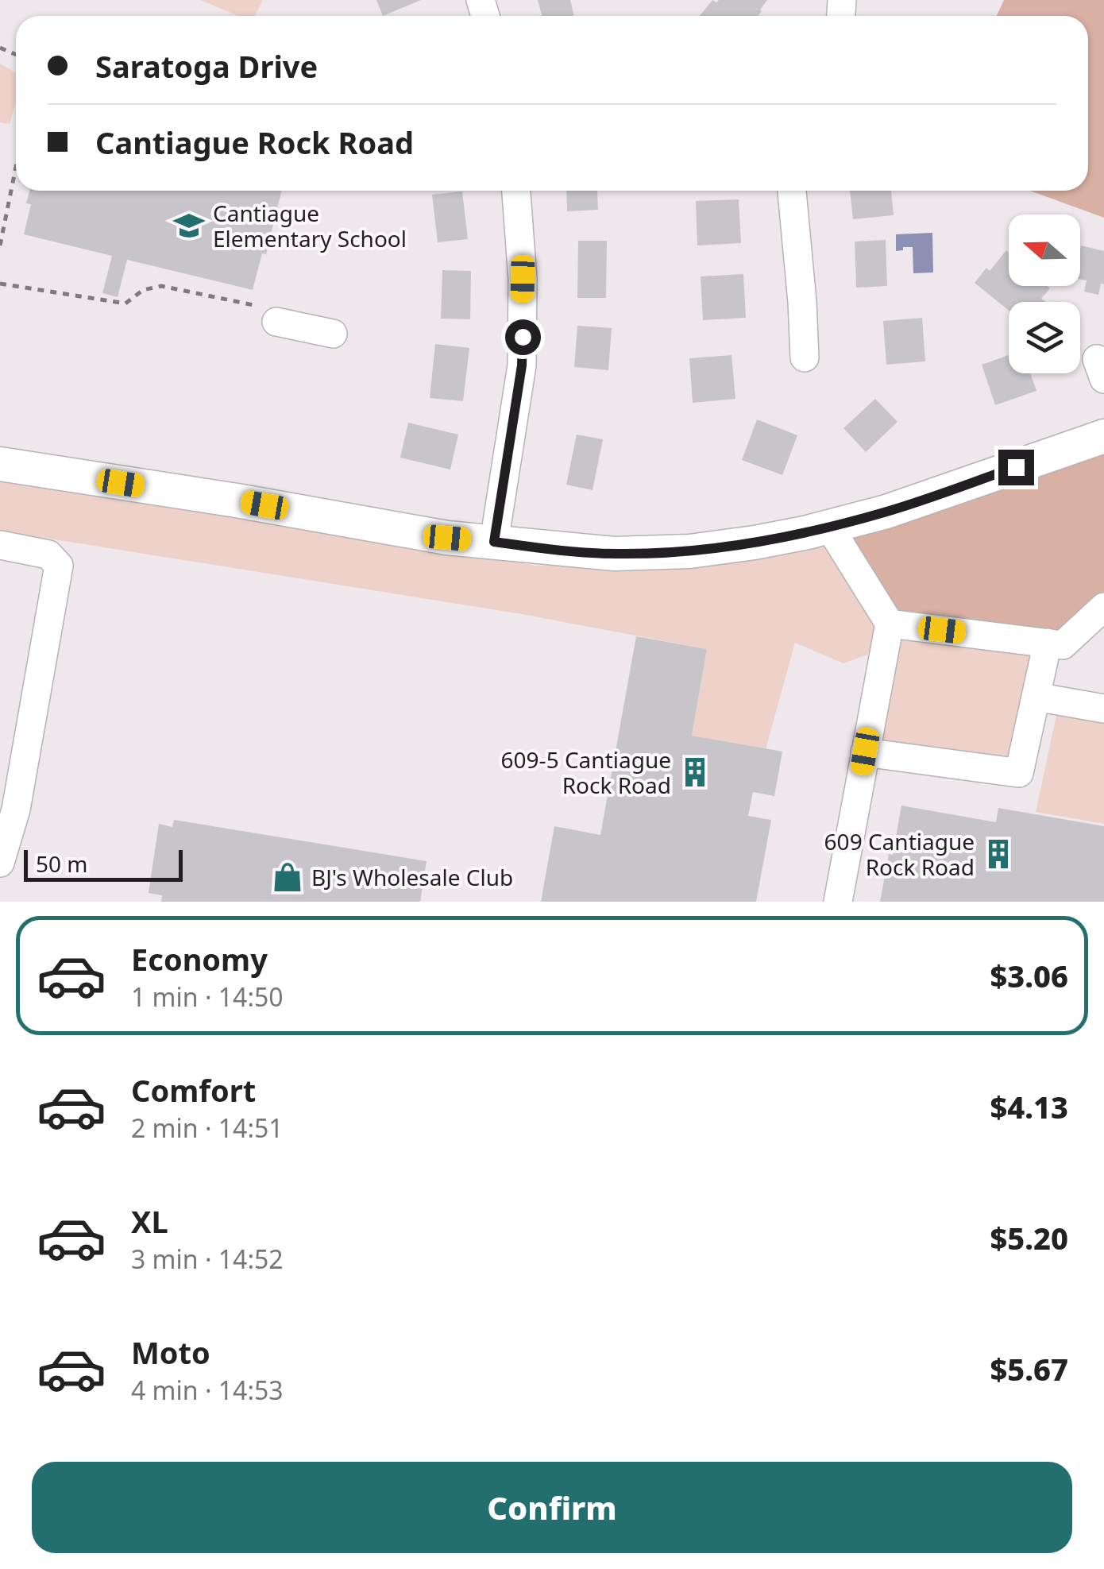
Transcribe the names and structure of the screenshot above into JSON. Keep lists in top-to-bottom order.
{
  "places": {
    "school or university": ["Cantiague Elementary School"],
    "building": ["609-5 Cantiague Rock Road", "609 Cantiague Rock Road"],
    "shop": ["BJ's Wholesale Club"]
  },
  "scale_bar": "50 m",
  "north": "left",
  "page": {
    "banner": ["Saratoga Drive", "Cantiague Rock Road"],
    "scale": "50 m",
    "list": [
      {
        "name": "Economy",
        "note": "1 min · 14:50",
        "value": "$3.06"
      },
      {
        "name": "Comfort",
        "note": "2 min · 14:51",
        "value": "$4.13"
      },
      {
        "name": "XL",
        "note": "3 min · 14:52",
        "value": "$5.20"
      },
      {
        "name": "Moto",
        "note": "4 min · 14:53",
        "value": "$5.67"
      }
    ],
    "buttons": "Confirm"
  }
}
